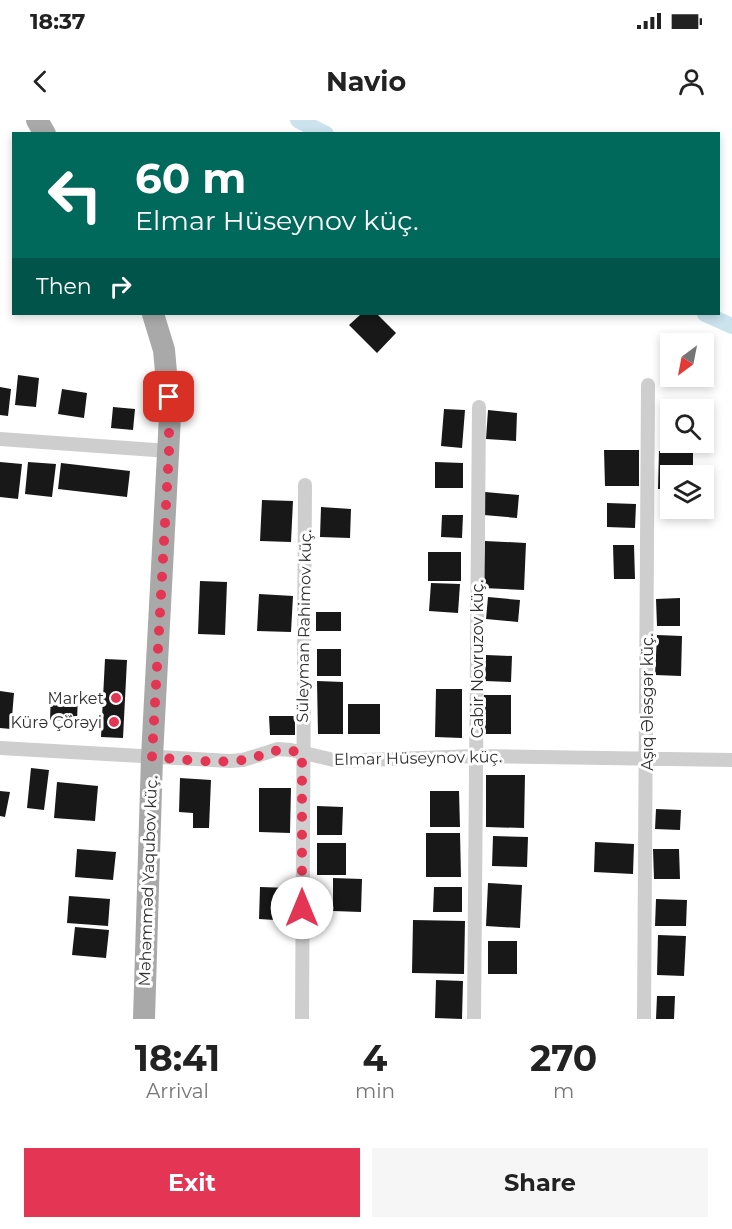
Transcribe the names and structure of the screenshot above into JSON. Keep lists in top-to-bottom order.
{
  "streets": {
    "main road": ["Məhəmməd Yaqubov küç."],
    "street": [
      "Süleyman Rahimov küç.",
      "Cabir Novruzov küç.",
      "Aşıq Ələsgər küç.",
      "Elmar Hüseynov küç."
    ]
  },
  "crossings": [
    ["Süleyman Rahimov küç.", "Elmar Hüseynov küç."],
    ["Cabir Novruzov küç.", "Elmar Hüseynov küç."],
    ["Aşıq Ələsgər küç.", "Elmar Hüseynov küç."],
    ["Elmar Hüseynov küç.", "Məhəmməd Yaqubov küç."]
  ],
  "places": ["Market", "Kürə Çörəyi"],
  "north": "bottom left",
  "page": {
    "status": "18:37",
    "header": "Navio",
    "turn": ["60 m", "Elmar Hüseynov küç."],
    "then": "Then",
    "eta": [
      "18:41",
      "Arrival",
      "4",
      "min",
      "270",
      "m"
    ],
    "buttons": ["Exit", "Share"]
  }
}
